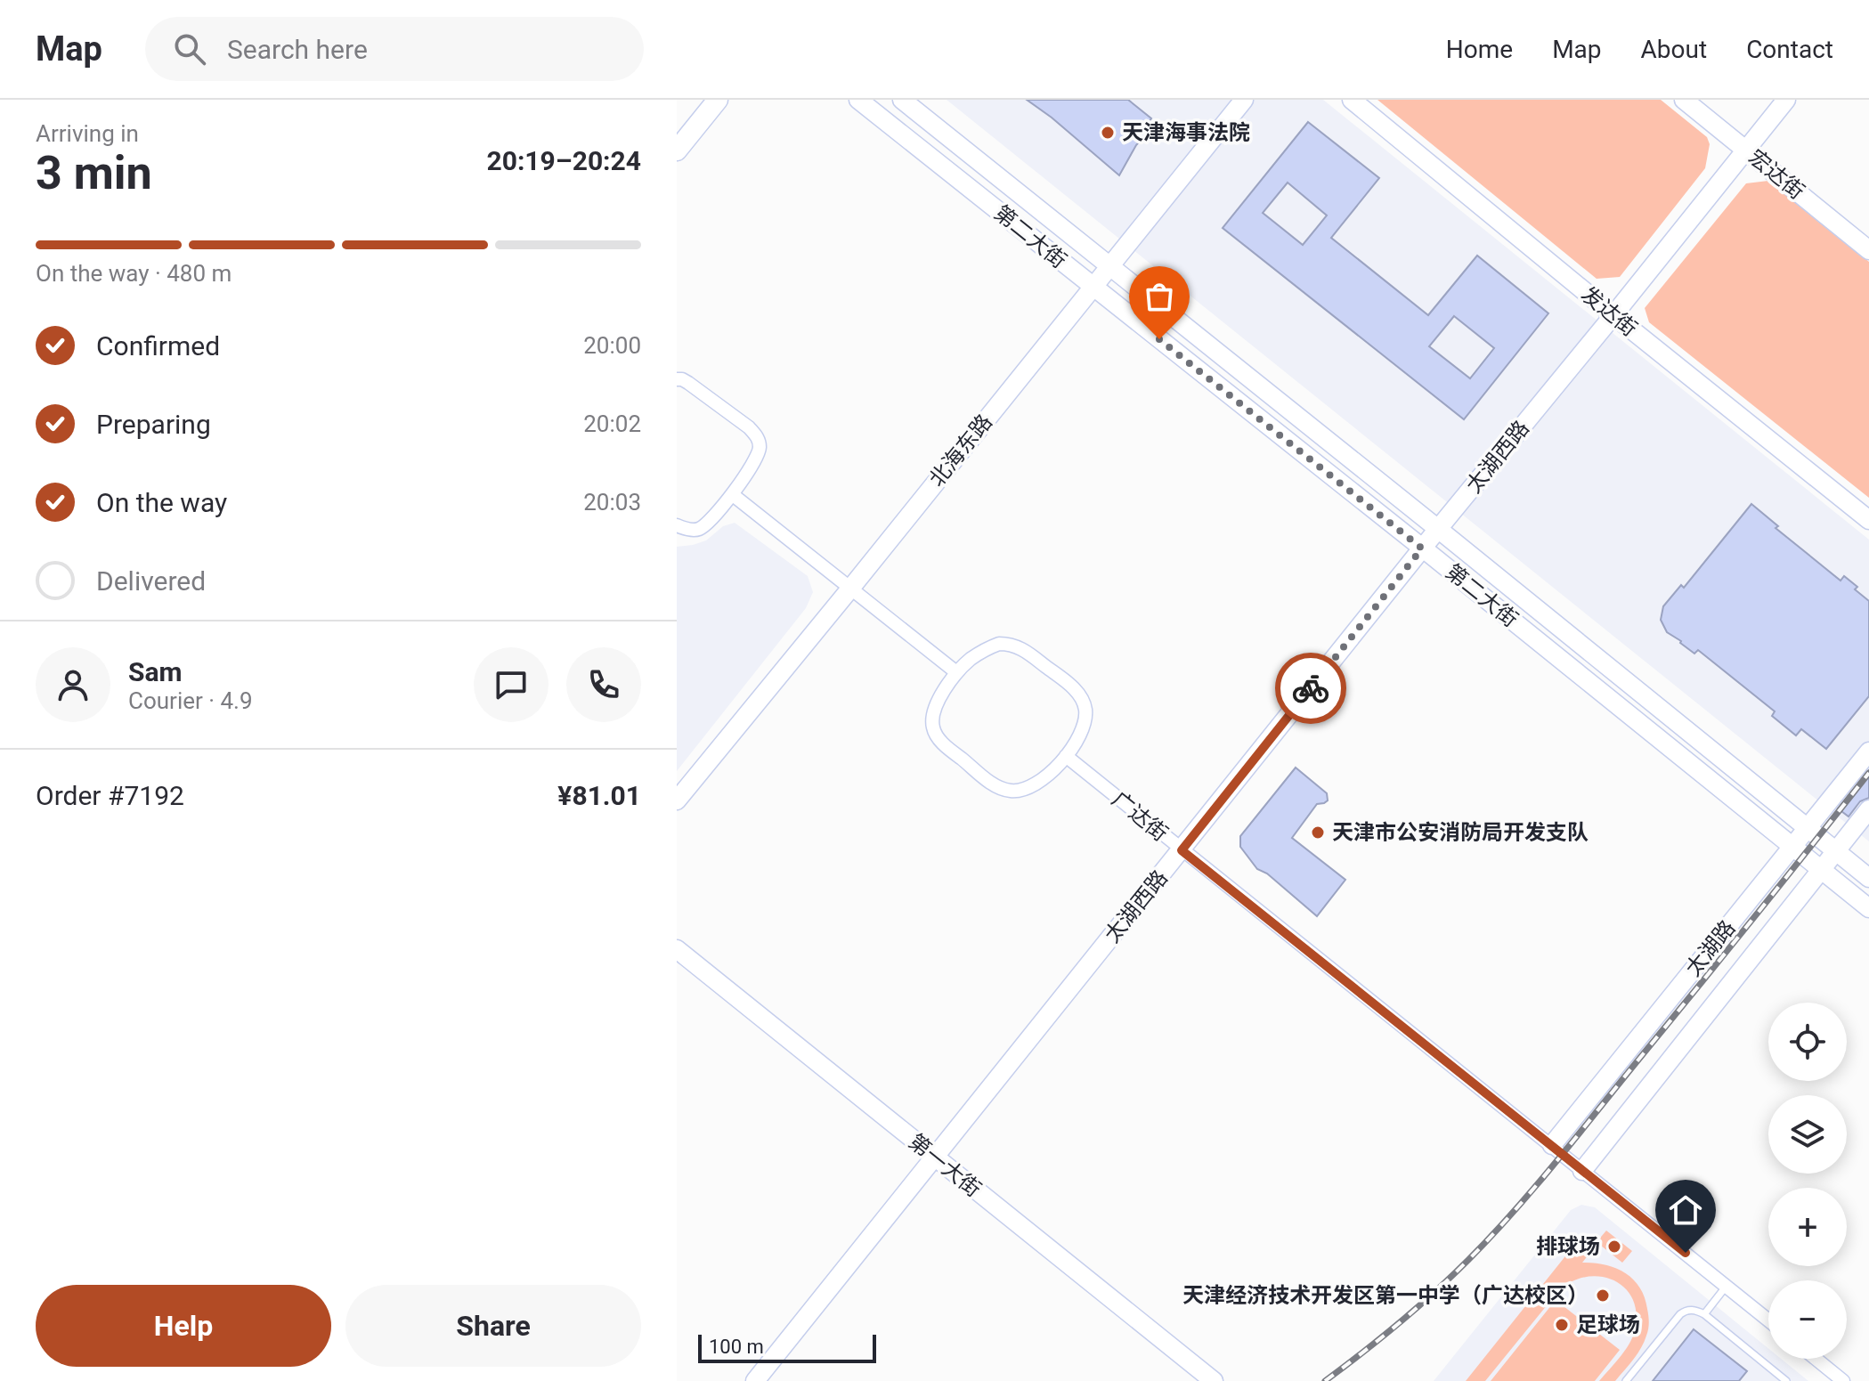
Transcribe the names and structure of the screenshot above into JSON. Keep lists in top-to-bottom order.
{
  "streets": {
    "main road": [
      "宏达街",
      "第二大街",
      "发达街",
      "北海东路",
      "太湖西路",
      "太湖路",
      "第一大街"
    ],
    "street": ["广达街"]
  },
  "crossings": [
    ["宏达街", "太湖西路"],
    ["第二大街", "北海东路"],
    ["第二大街", "太湖西路"],
    ["第二大街", "太湖路"],
    ["发达街", "太湖西路"],
    ["太湖西路", "广达街"],
    ["太湖西路", "第一大街"],
    ["广达街", "太湖路"]
  ],
  "places": [
    "天津海事法院",
    "天津市公安消防局开发支队",
    "排球场",
    "天津经济技术开发区第一中学（广达校区）",
    "足球场"
  ],
  "scale_bar": "100 m",
  "page": {
    "header": "Map",
    "search": "Search here",
    "nav": [
      "Home",
      "Map",
      "About",
      "Contact"
    ],
    "heading": ["3 min", "Arriving in", "20:19–20:24"],
    "panel": [
      "Sam",
      "Courier · 4.9",
      "Order #7192",
      "¥81.01"
    ],
    "bar": "On the way · 480 m",
    "list": [
      ["Confirmed", "20:00"],
      ["Preparing", "20:02"],
      ["On the way", "20:03"],
      "Delivered"
    ],
    "map_buttons": ["+", "−"],
    "buttons": ["Help", "Share"],
    "scale": "100 m"
  }
}
